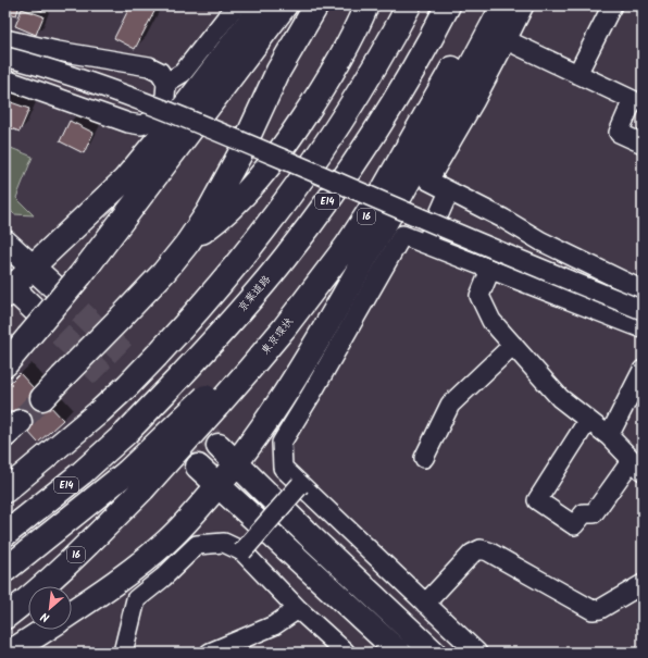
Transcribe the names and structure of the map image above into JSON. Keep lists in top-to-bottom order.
{
  "streets": {
    "main road": ["E14", "16", "京葉道路"]
  },
  "north": "bottom left"
}
